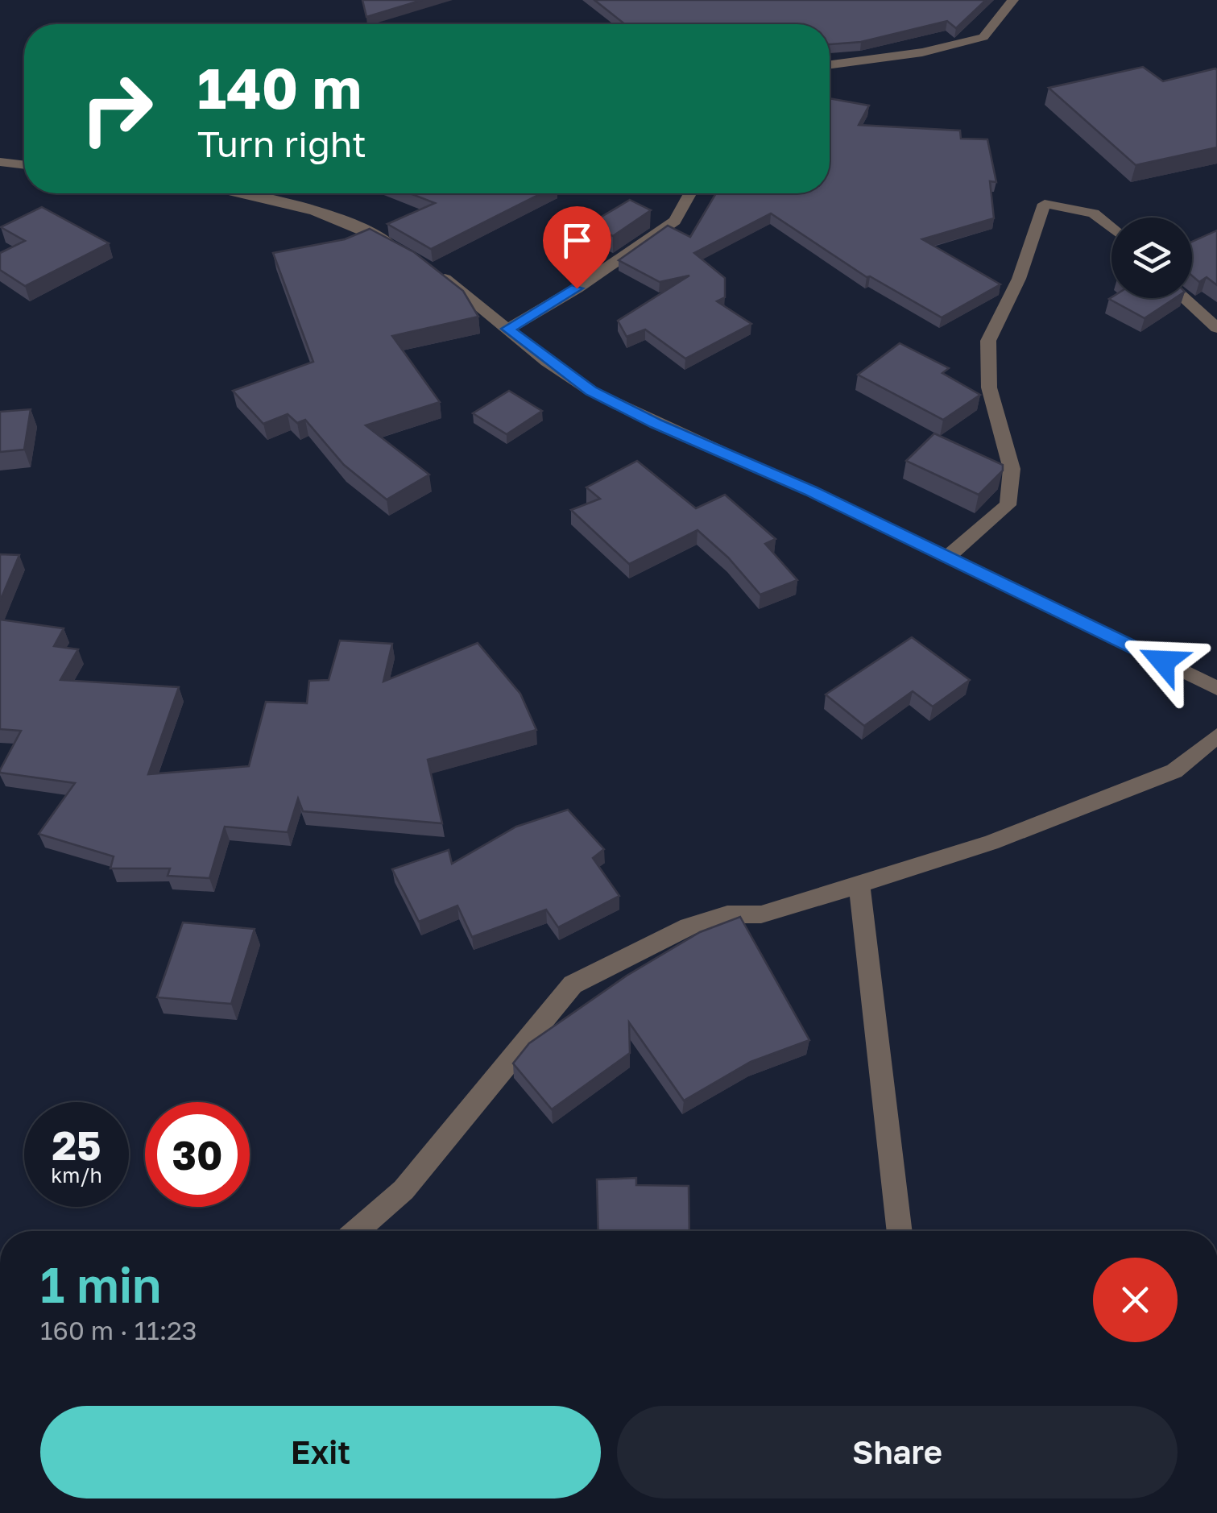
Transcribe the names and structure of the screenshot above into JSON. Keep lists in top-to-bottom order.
{
  "page": {
    "turn": ["140 m", "Turn right"],
    "speed": "25 km/h",
    "limit": "30",
    "heading": ["1 min", "160 m · 11:23"],
    "buttons": ["Exit", "Share"]
  }
}
